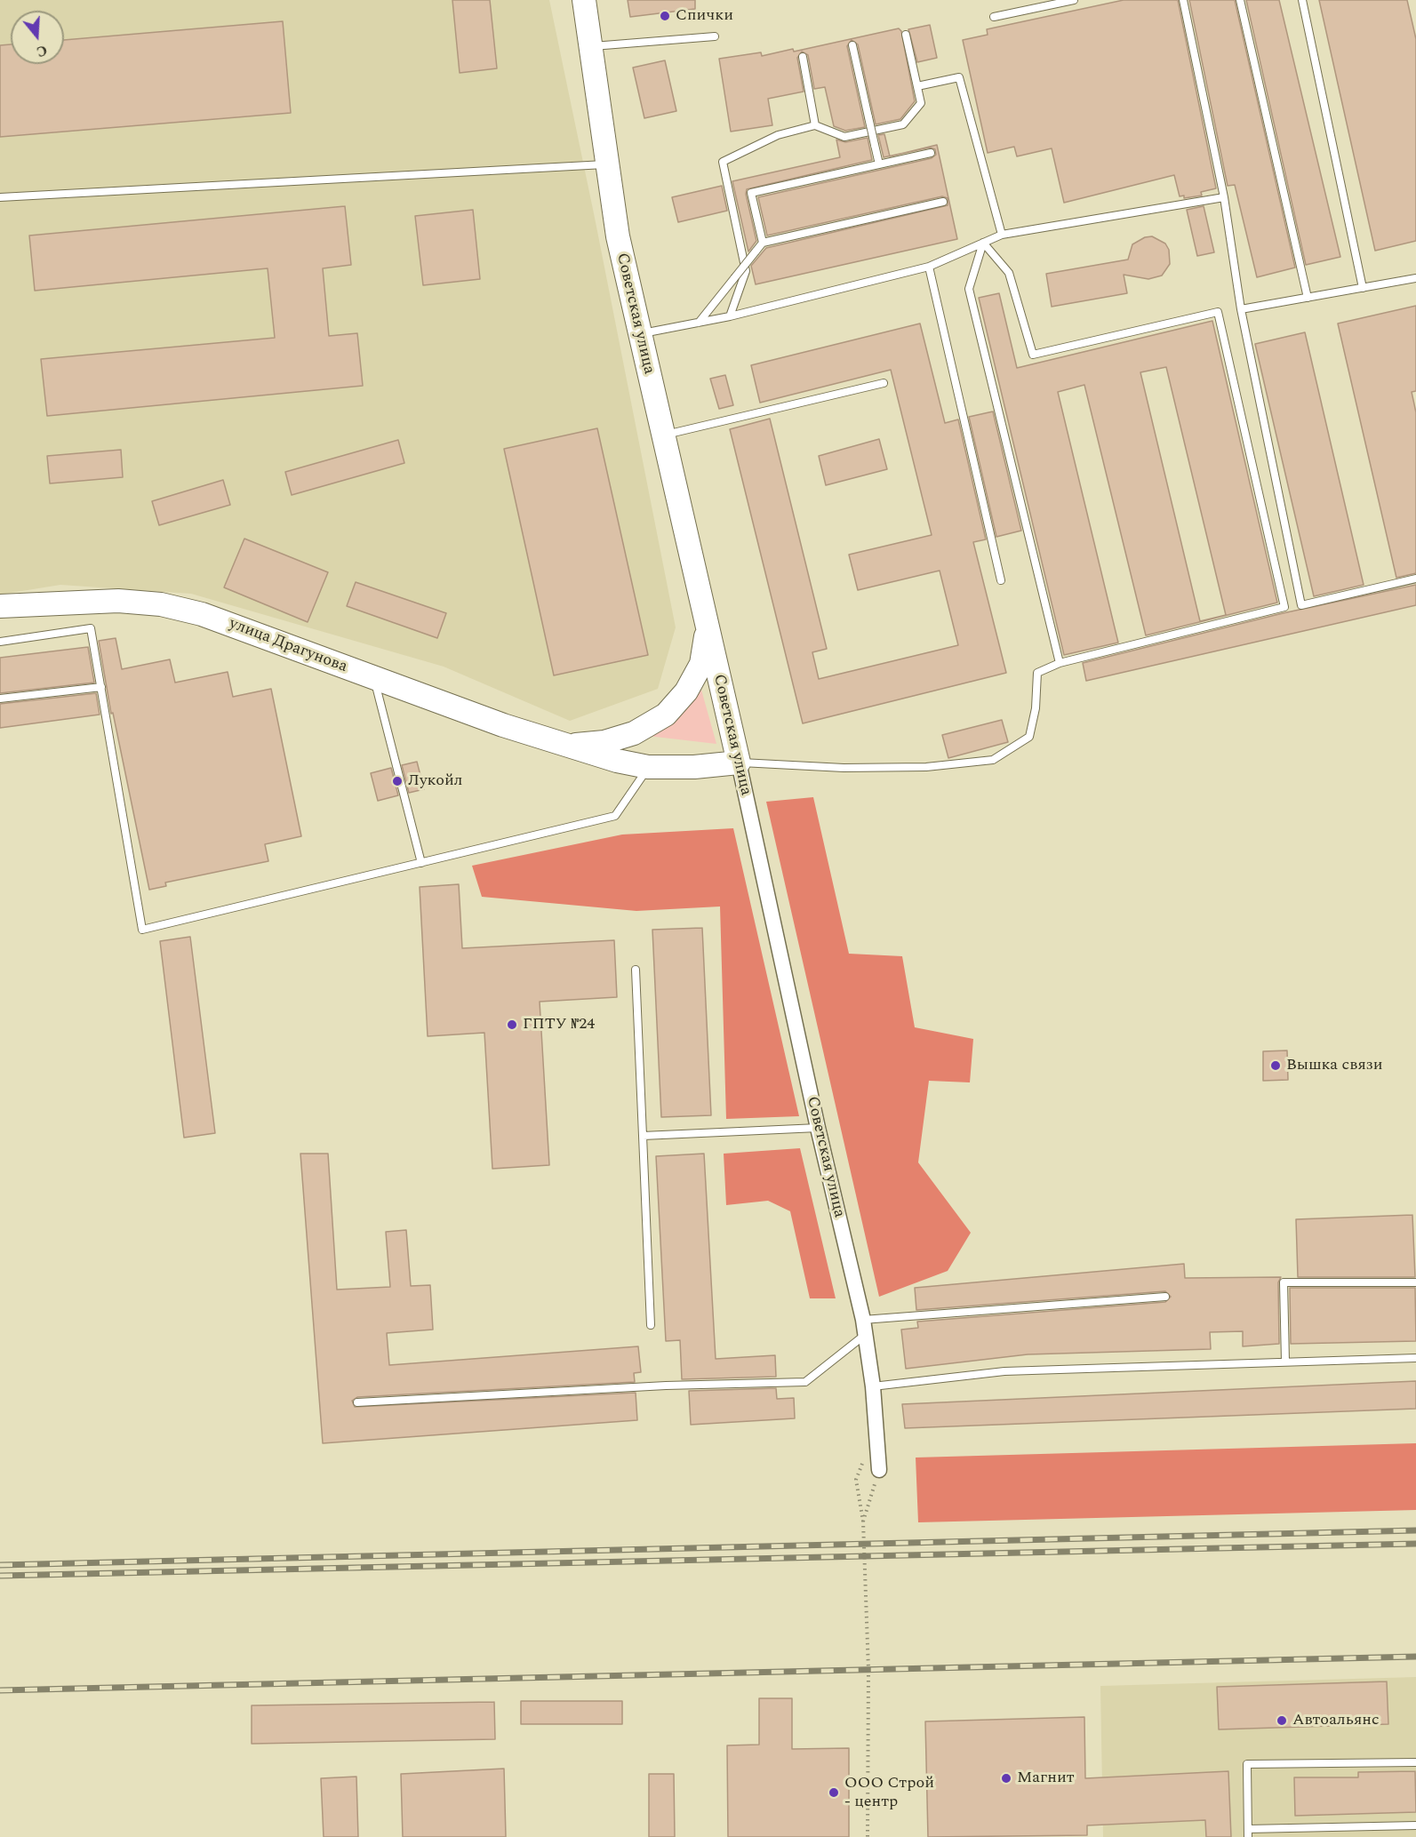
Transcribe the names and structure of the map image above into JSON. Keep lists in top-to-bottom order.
{
  "streets": {
    "main road": ["Советская улица", "улица Драгунова"]
  },
  "crossings": [
    ["Советская улица", "улица Драгунова"]
  ],
  "places": [
    "Спички",
    "Лукойл",
    "ГПТУ №24",
    "Вышка связи",
    "Автоальянс",
    "Магнит",
    "ООО Строй - центр"
  ],
  "north": "bottom"
}
